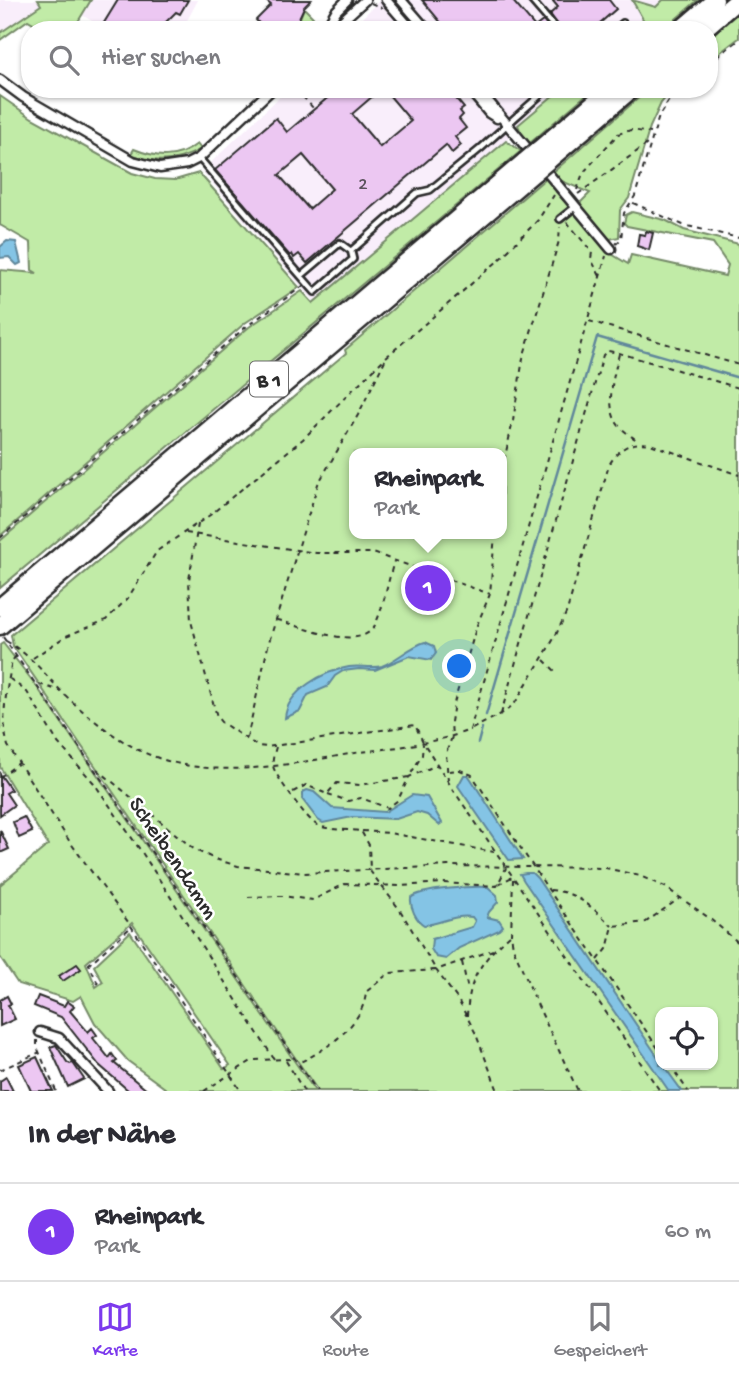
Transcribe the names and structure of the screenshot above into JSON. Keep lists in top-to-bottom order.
{
  "streets": {
    "highway": ["B 1"],
    "path": ["Scheibendamm"]
  },
  "crossings": [
    ["B 1", "Scheibendamm"]
  ],
  "house_numbers": ["2"],
  "page": {
    "search": "Hier suchen",
    "popup": ["Rheinpark", "Park"],
    "pins": "1",
    "heading": "In der Nähe",
    "list": [
      {
        "mark": "1",
        "name": "Rheinpark",
        "note": "Park",
        "value": "60 m"
      }
    ],
    "nav": ["Karte", "Route", "Gespeichert"]
  }
}
